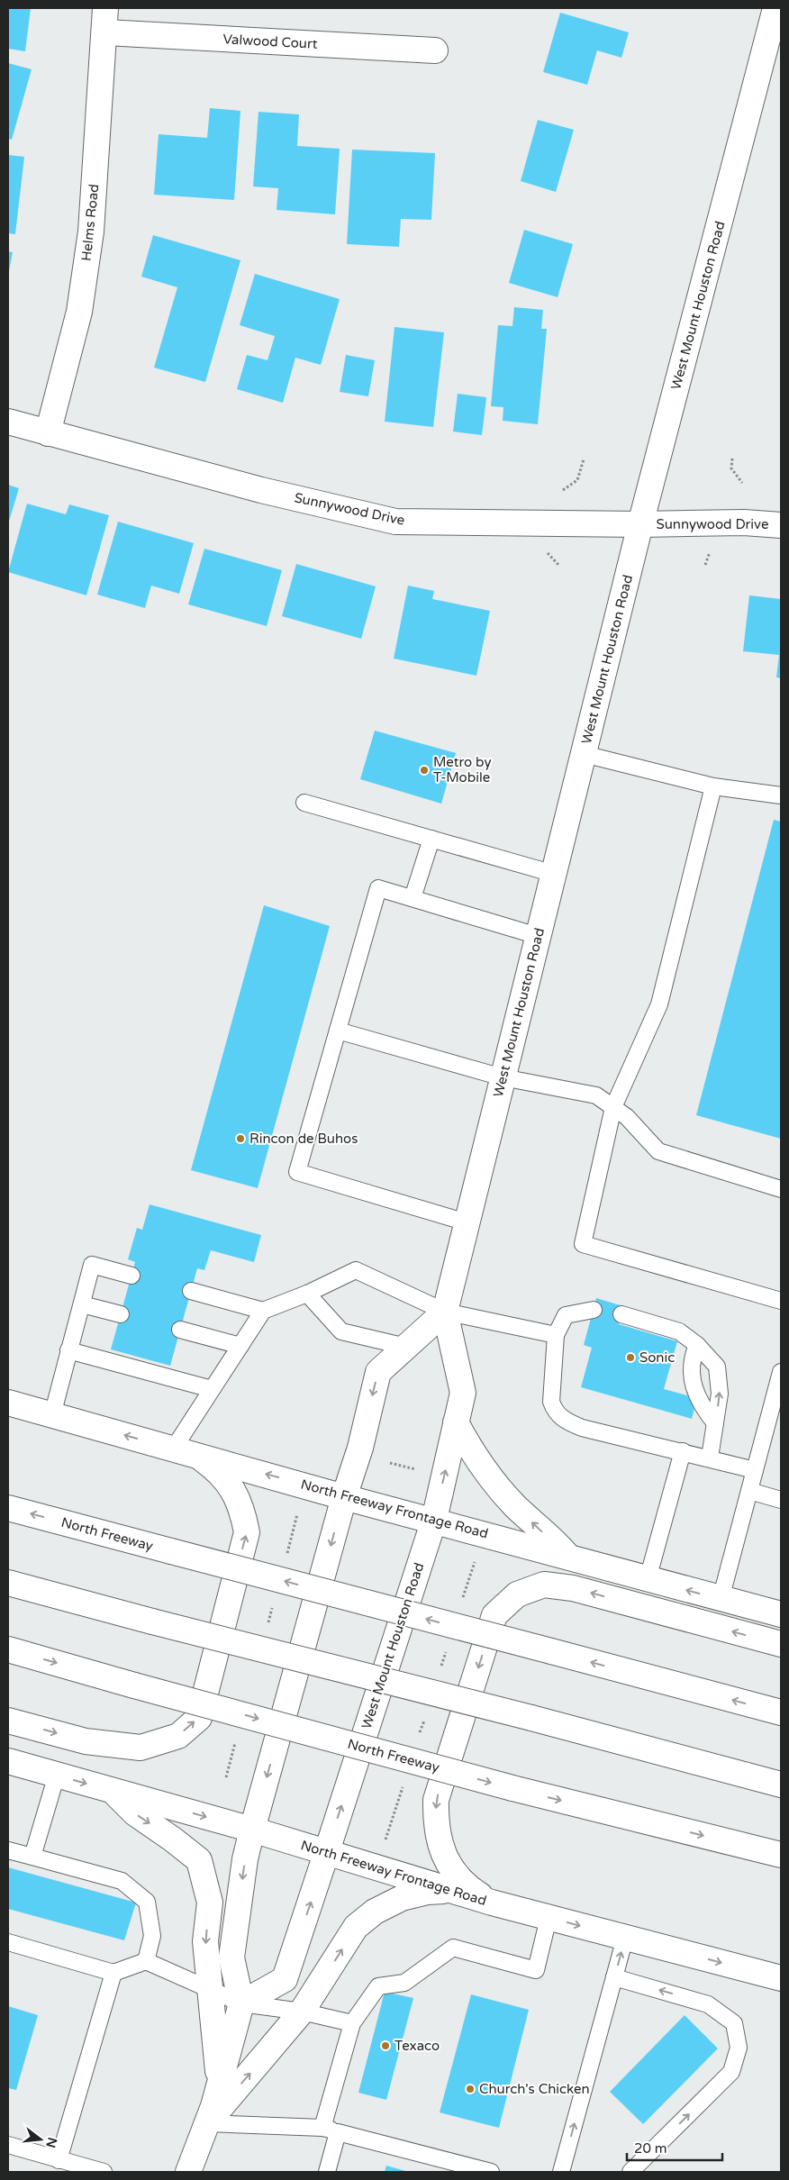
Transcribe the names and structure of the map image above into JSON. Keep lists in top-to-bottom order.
{
  "streets": {
    "main road": [
      "Valwood Court",
      "Helms Road",
      "West Mount Houston Road",
      "Sunnywood Drive",
      "North Freeway Frontage Road",
      "North Freeway"
    ]
  },
  "crossings": [
    ["Valwood Court", "Helms Road"],
    ["Helms Road", "Sunnywood Drive"],
    ["West Mount Houston Road", "Sunnywood Drive"],
    ["West Mount Houston Road", "North Freeway Frontage Road"]
  ],
  "places": [
    "Metro by T-Mobile",
    "Rincon de Buhos",
    "Sonic",
    "Texaco",
    "Church's Chicken"
  ],
  "scale_bar": "20 m",
  "north": "right"
}
